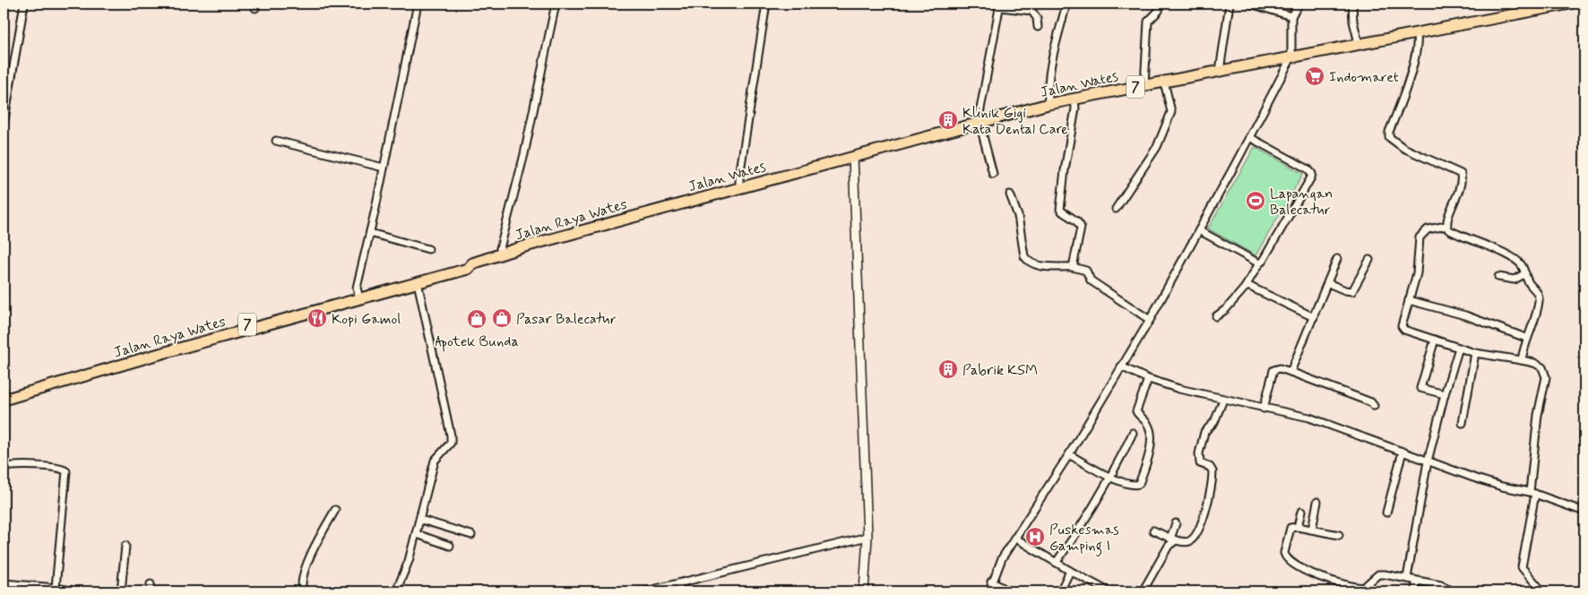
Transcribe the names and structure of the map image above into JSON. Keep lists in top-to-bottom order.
{
  "streets": {
    "highway": ["Jalan Wates", "7", "Jalan Raya Wates"]
  },
  "crossings": [
    ["Jalan Wates", "Jalan Raya Wates"]
  ],
  "places": {
    "supermarket": ["Indomaret"],
    "building": ["Klinik Gigi Kata Dental Care", "Pabrik KSM"],
    "sports": ["Lapangan Balecatur"],
    "restaurant": ["Kopi Gamol"],
    "shop": ["Pasar Balecatur", "Apotek Bunda"],
    "hospital": ["Puskesmas Gamping I"]
  }
}
